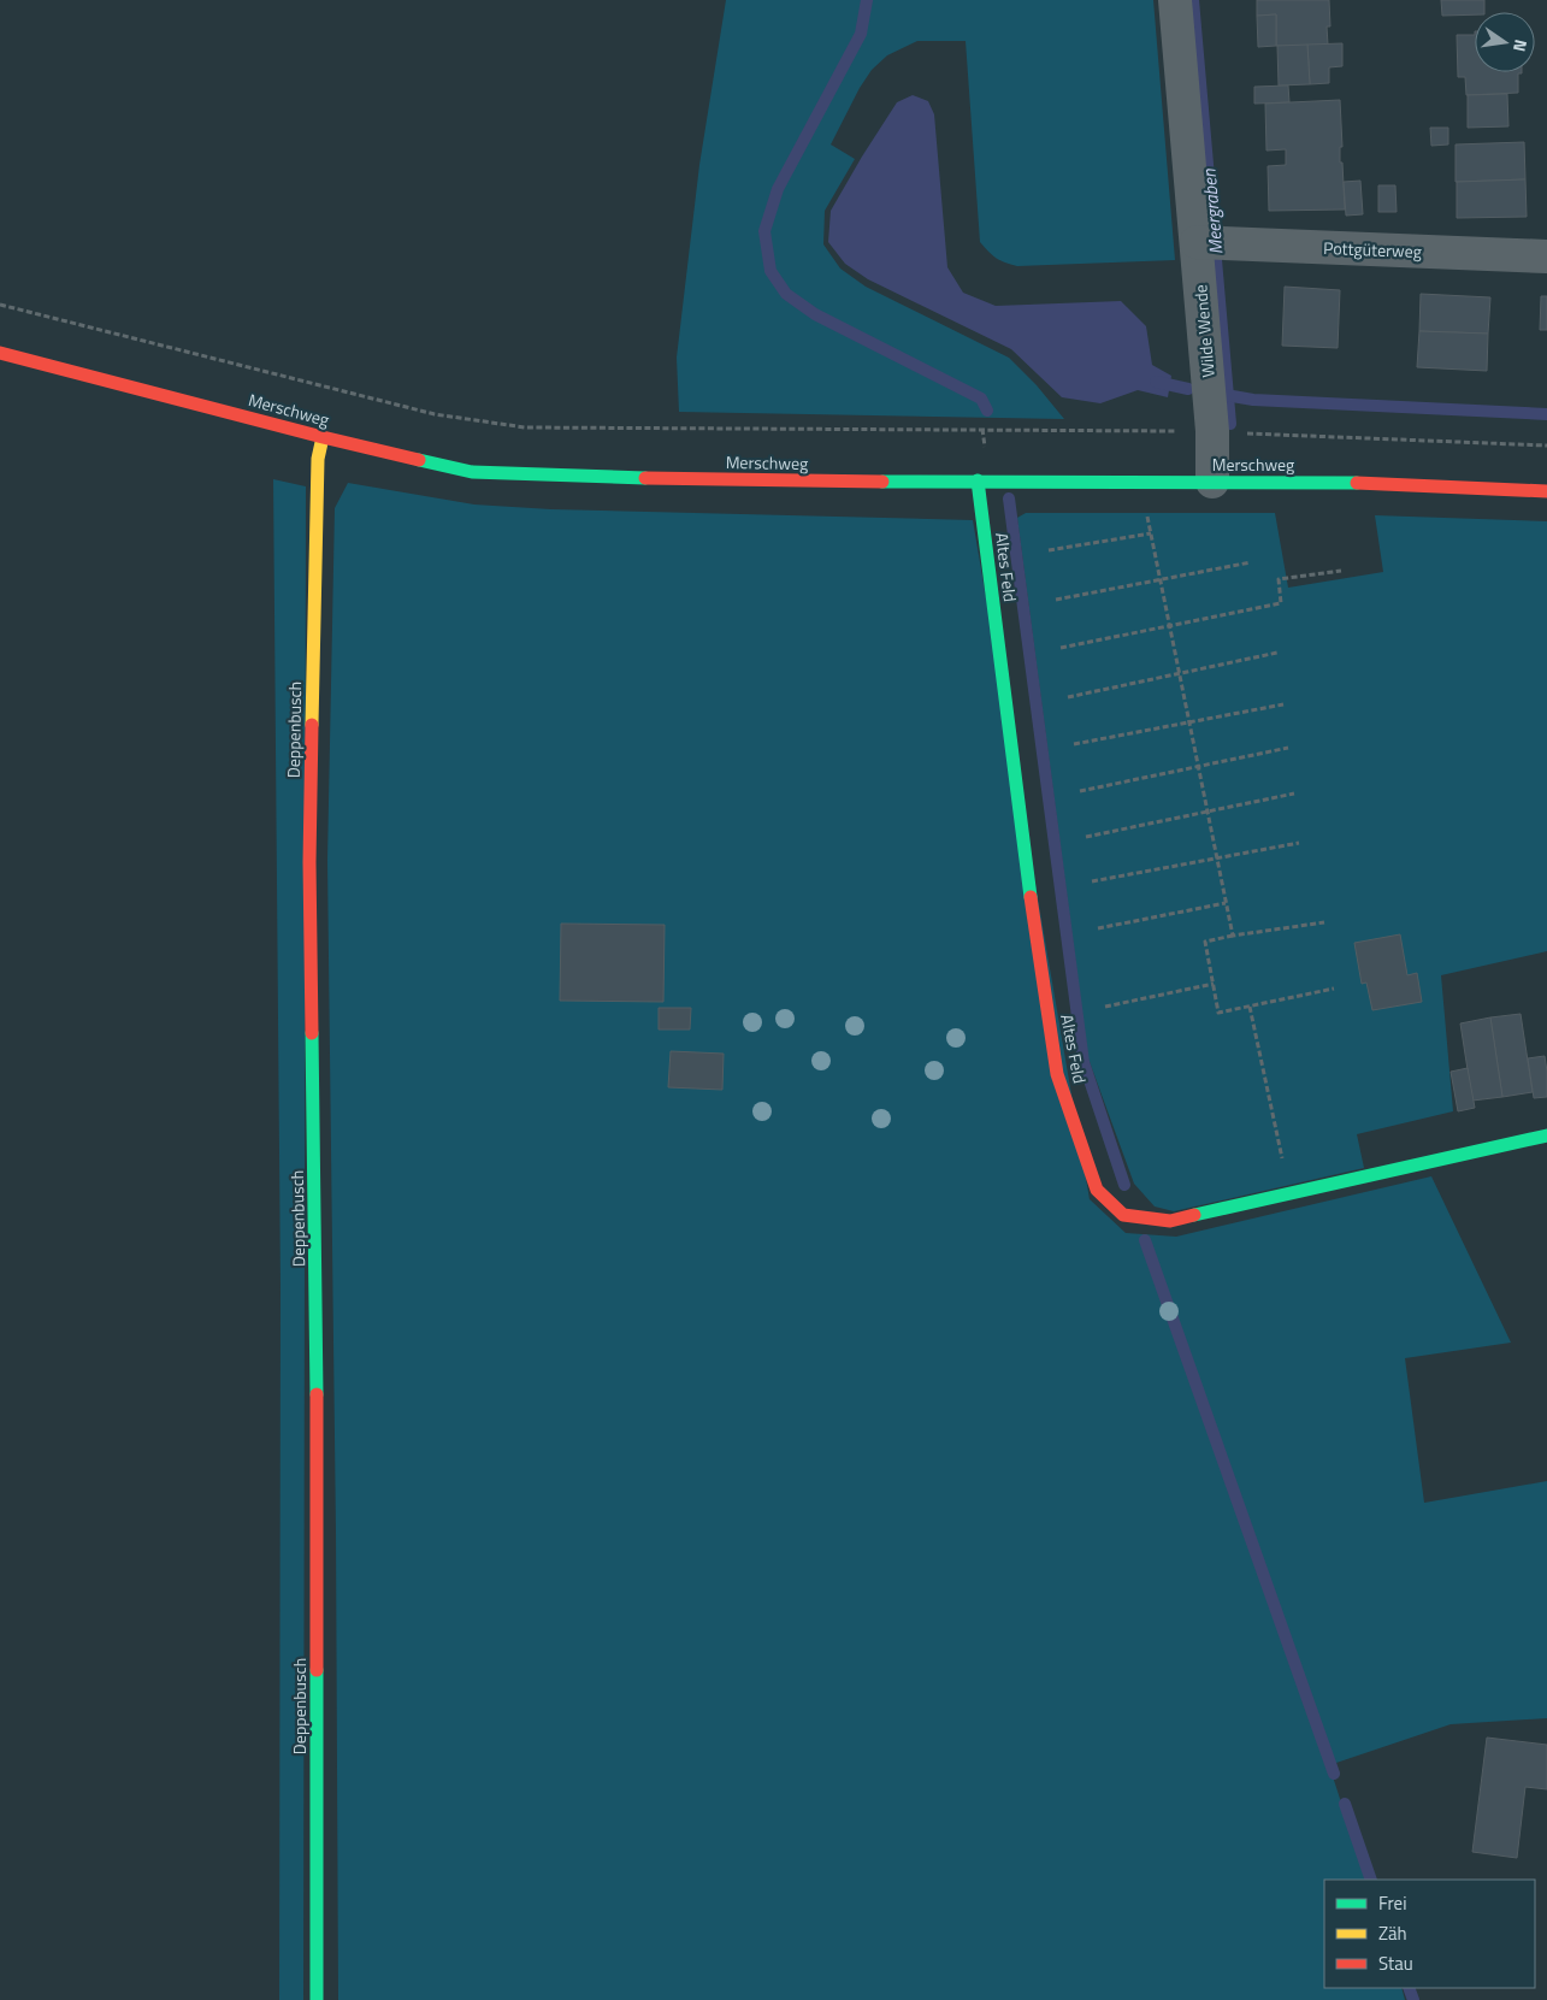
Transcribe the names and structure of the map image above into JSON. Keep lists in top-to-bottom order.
{
  "streets": {
    "street": [
      "Pottgüterweg",
      "Wilde Wende",
      "Merschweg",
      "Altes Feld",
      "Deppenbusch"
    ]
  },
  "crossings": [
    ["Pottgüterweg", "Wilde Wende"],
    ["Wilde Wende", "Merschweg"],
    ["Merschweg", "Altes Feld"],
    ["Merschweg", "Deppenbusch"]
  ],
  "water": ["Meergraben"],
  "legend": ["Frei", "Zäh", "Stau"],
  "north": "right"
}
